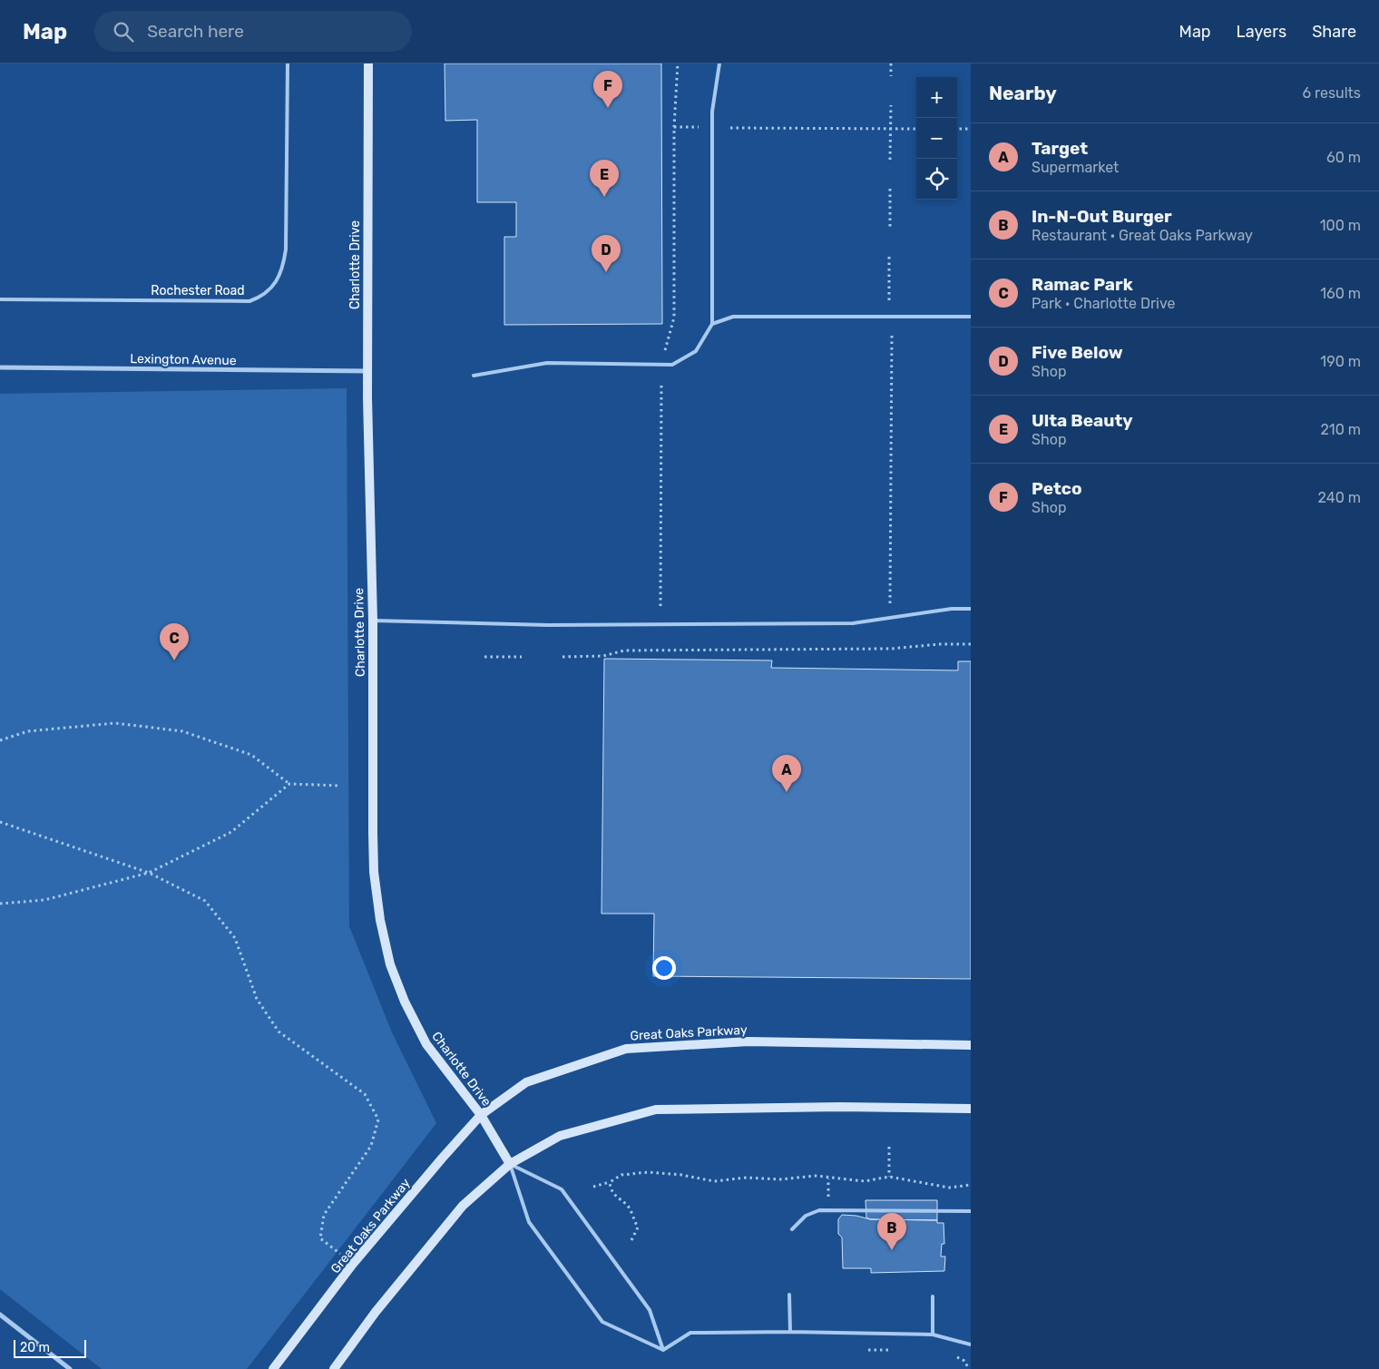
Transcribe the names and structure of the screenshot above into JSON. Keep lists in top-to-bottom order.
{
  "streets": {
    "main road": ["Charlotte Drive", "Great Oaks Parkway"],
    "street": ["Lexington Avenue"],
    "lane": ["Rochester Road"]
  },
  "crossings": [
    ["Charlotte Drive", "Lexington Avenue"],
    ["Charlotte Drive", "Great Oaks Parkway"]
  ],
  "scale_bar": "20 m",
  "page": {
    "header": "Map",
    "search": "Search here",
    "nav": ["Map", "Layers", "Share"],
    "heading": ["Nearby", "6 results"],
    "pins": [
      "F",
      "E",
      "D",
      "C",
      "A",
      "B"
    ],
    "map_buttons": ["+", "−"],
    "list": [
      {
        "mark": "A",
        "name": "Target",
        "note": "Supermarket",
        "value": "60 m"
      },
      {
        "mark": "B",
        "name": "In-N-Out Burger",
        "note": "Restaurant · Great Oaks Parkway",
        "value": "100 m"
      },
      {
        "mark": "C",
        "name": "Ramac Park",
        "note": "Park · Charlotte Drive",
        "value": "160 m"
      },
      {
        "mark": "D",
        "name": "Five Below",
        "note": "Shop",
        "value": "190 m"
      },
      {
        "mark": "E",
        "name": "Ulta Beauty",
        "note": "Shop",
        "value": "210 m"
      },
      {
        "mark": "F",
        "name": "Petco",
        "note": "Shop",
        "value": "240 m"
      }
    ],
    "scale": "20 m"
  }
}
